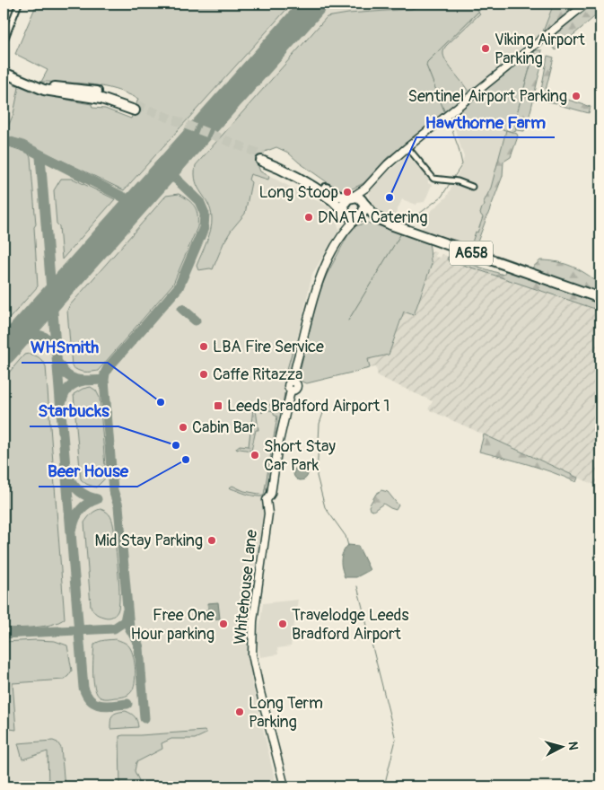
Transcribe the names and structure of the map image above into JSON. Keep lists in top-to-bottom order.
{
  "streets": {
    "highway": ["A658"],
    "street": ["Whitehouse Lane"]
  },
  "places": {
    "other": [
      "Viking Airport Parking",
      "Sentinel Airport Parking",
      "Long Stoop",
      "Hawthorne Farm",
      "DNATA Catering",
      "LBA Fire Service",
      "Caffe Ritazza",
      "WHSmith",
      "Cabin Bar",
      "Starbucks",
      "Short Stay Car Park",
      "Beer House",
      "Mid Stay Parking",
      "Free One Hour parking",
      "Travelodge Leeds Bradford Airport",
      "Long Term Parking"
    ],
    "transit": ["Leeds Bradford Airport 1"]
  },
  "north": "right"
}
